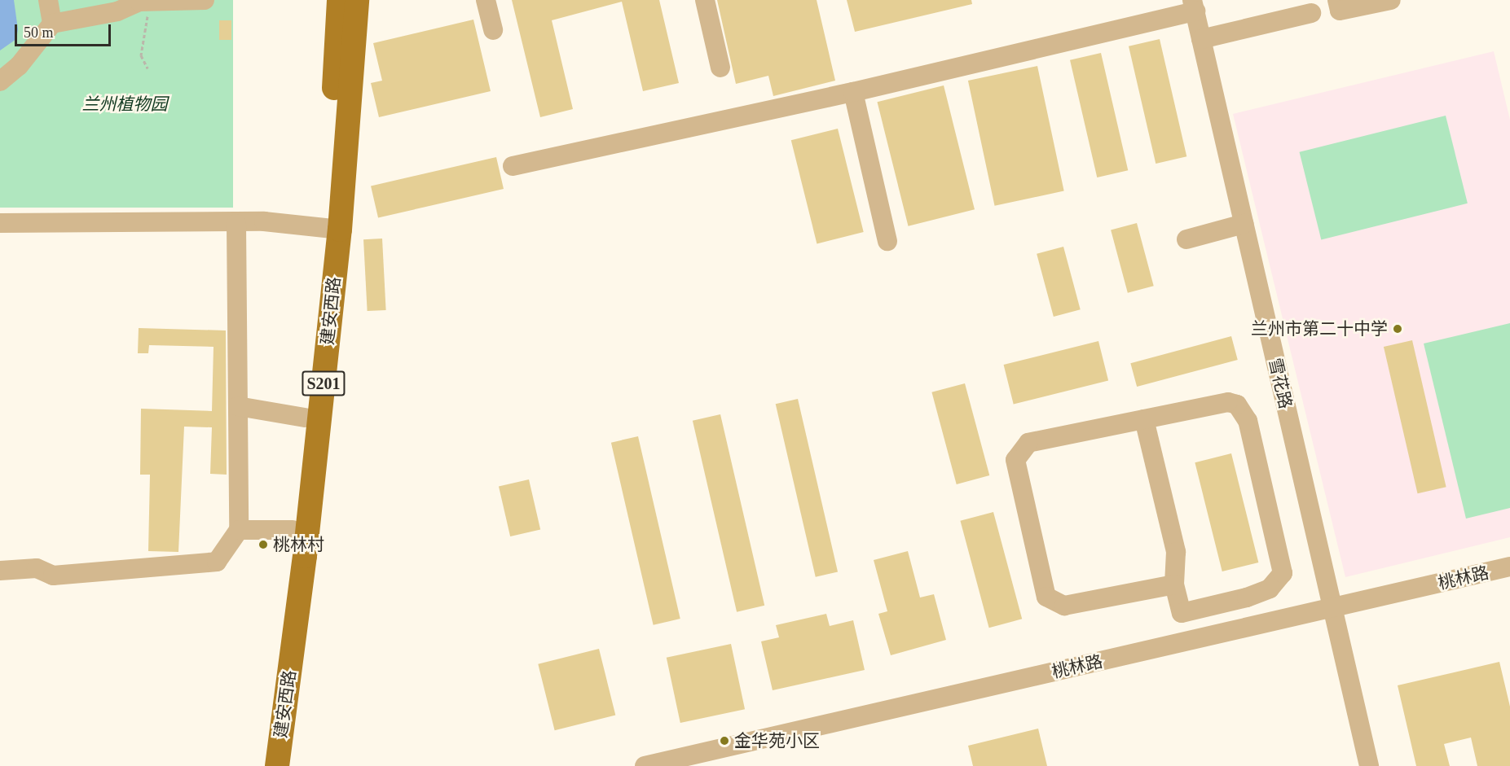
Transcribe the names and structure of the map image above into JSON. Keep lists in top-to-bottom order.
{
  "streets": {
    "main road": ["建安西路", "S201"],
    "street": ["雪花路", "桃林路"]
  },
  "crossings": [
    ["雪花路", "桃林路"]
  ],
  "parks": ["兰州植物园"],
  "places": ["兰州市第二十中学", "桃林村", "金华苑小区"],
  "scale_bar": "50 m"
}
